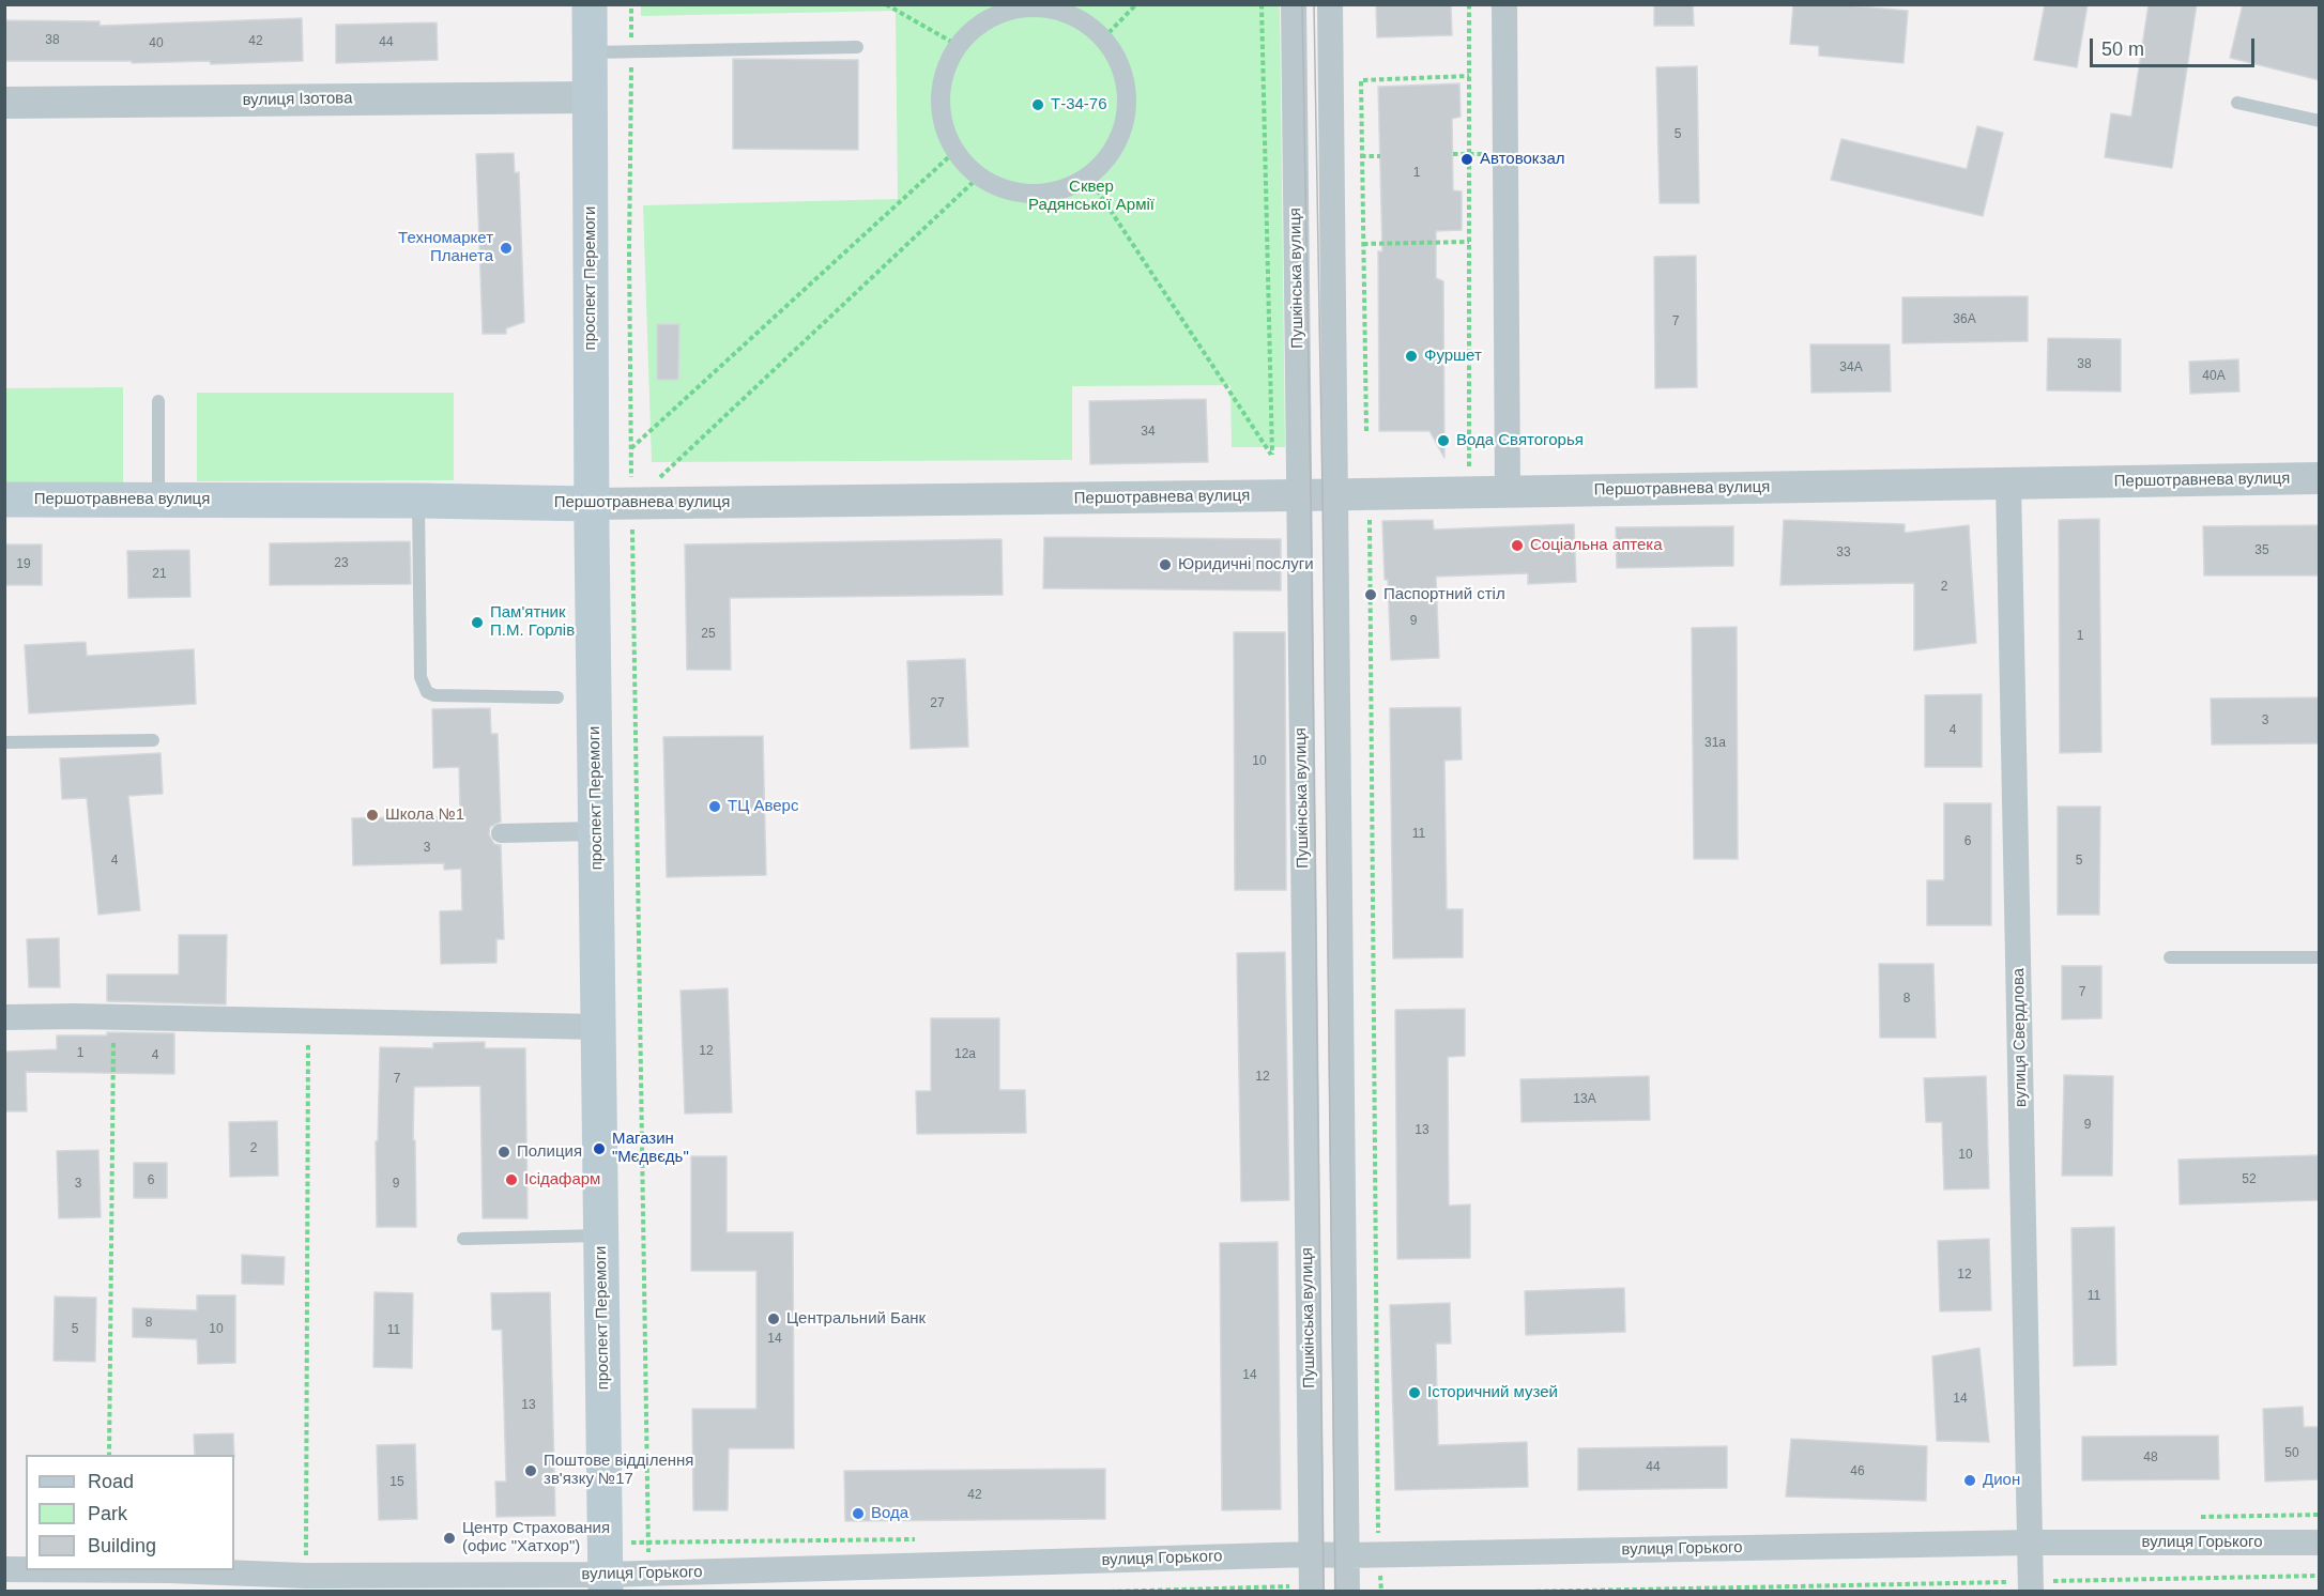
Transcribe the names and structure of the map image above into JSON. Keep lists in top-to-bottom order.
{
  "streets": {
    "main road": ["проспект Перемоги", "Першотравнева вулиця"],
    "street": [
      "вулиця Ізотова",
      "Пушкінська вулиця",
      "вулиця Свердлова",
      "вулиця Горького"
    ]
  },
  "crossings": [
    ["вулиця Ізотова", "проспект Перемоги"],
    ["проспект Перемоги", "Першотравнева вулиця"],
    ["проспект Перемоги", "вулиця Горького"],
    ["Пушкінська вулиця", "Першотравнева вулиця"],
    ["Пушкінська вулиця", "вулиця Горького"],
    ["Першотравнева вулиця", "вулиця Свердлова"],
    ["вулиця Свердлова", "вулиця Горького"]
  ],
  "parks": ["Сквер Радянської Армії"],
  "places": [
    "Т-34-76",
    "Автовокзал",
    "Техномаркет Планета",
    "Фуршет",
    "Вода Святогорья",
    "Соціальна аптека",
    "Юридичні послуги",
    "Паспортний стіл",
    "Пам'ятник П.М. Горлів",
    "ТЦ Аверс",
    "Школа №1",
    "Магазин \"Мєдвєдь\"",
    "Полиция",
    "Ісідафарм",
    "Центральний Банк",
    "Історичний музей",
    "Поштове відділення зв'язку №17",
    "Дион",
    "Вода",
    "Центр Страхования (офис \"Хатхор\")"
  ],
  "house_numbers": [
    "38",
    "42",
    "44",
    "40",
    "5",
    "1",
    "36А",
    "7",
    "38",
    "34А",
    "40А",
    "34",
    "35",
    "33",
    "23",
    "19",
    "21",
    "2",
    "9",
    "25",
    "1",
    "27",
    "3",
    "4",
    "31а",
    "10",
    "11",
    "6",
    "3",
    "4",
    "5",
    "7",
    "8",
    "12",
    "1",
    "12а",
    "4",
    "12",
    "7",
    "13А",
    "9",
    "13",
    "2",
    "10",
    "52",
    "6",
    "3",
    "9",
    "12",
    "11",
    "8",
    "5",
    "10",
    "11",
    "14",
    "14",
    "14",
    "13",
    "50",
    "48",
    "44",
    "46",
    "15",
    "42"
  ],
  "legend": ["Road", "Park", "Building"],
  "scale_bar": "50 m"
}
